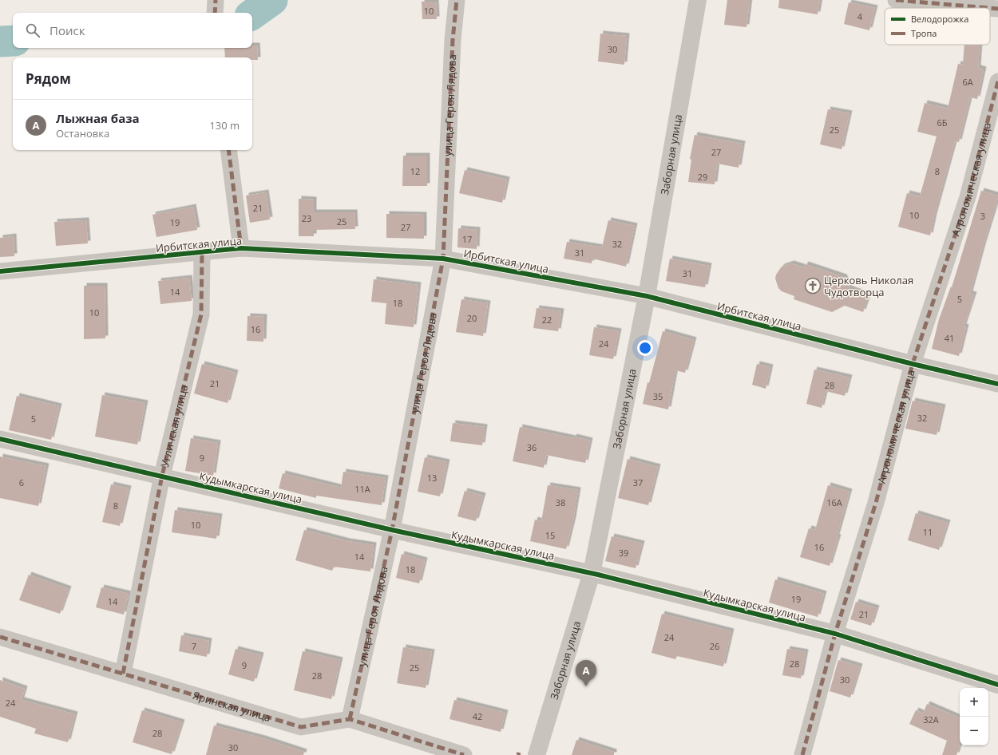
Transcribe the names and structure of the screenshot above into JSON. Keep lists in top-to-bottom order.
{
  "streets": {
    "street": [
      "улица Героя Лядова",
      "Заборная улица",
      "Агрономическая улица",
      "Ирбитская улица",
      "Угличская улица",
      "Кудымкарская улица",
      "Яринская улица"
    ]
  },
  "crossings": [
    ["улица Героя Лядова", "Ирбитская улица"],
    ["улица Героя Лядова", "Кудымкарская улица"],
    ["улица Героя Лядова", "Яринская улица"],
    ["Заборная улица", "Ирбитская улица"],
    ["Заборная улица", "Кудымкарская улица"],
    ["Агрономическая улица", "Ирбитская улица"],
    ["Агрономическая улица", "Кудымкарская улица"],
    ["Ирбитская улица", "Угличская улица"],
    ["Угличская улица", "Кудымкарская улица"],
    ["Угличская улица", "Яринская улица"]
  ],
  "places": {
    "church": ["Церковь Николая Чудотворца"]
  },
  "house_numbers": [
    "10",
    "4",
    "30",
    "6А",
    "6Б",
    "25",
    "27",
    "12",
    "8",
    "29",
    "21",
    "10",
    "3",
    "23",
    "25",
    "19",
    "27",
    "17",
    "32",
    "31",
    "31",
    "14",
    "5",
    "18",
    "10",
    "20",
    "22",
    "16",
    "41",
    "24",
    "21",
    "28",
    "35",
    "32",
    "5",
    "36",
    "9",
    "13",
    "6",
    "37",
    "11А",
    "38",
    "16А",
    "8",
    "10",
    "11",
    "15",
    "16",
    "39",
    "14",
    "18",
    "19",
    "14",
    "21",
    "24",
    "7",
    "26",
    "28",
    "9",
    "25",
    "28",
    "30",
    "24",
    "42",
    "32А",
    "28",
    "30"
  ],
  "legend": ["Велодорожка", "Тропа"],
  "page": {
    "search": "Поиск",
    "heading": "Рядом",
    "list": [
      {
        "mark": "A",
        "name": "Лыжная база",
        "note": "Остановка",
        "value": "130 m"
      }
    ],
    "pins": "A",
    "map_buttons": ["+", "−"]
  }
}
